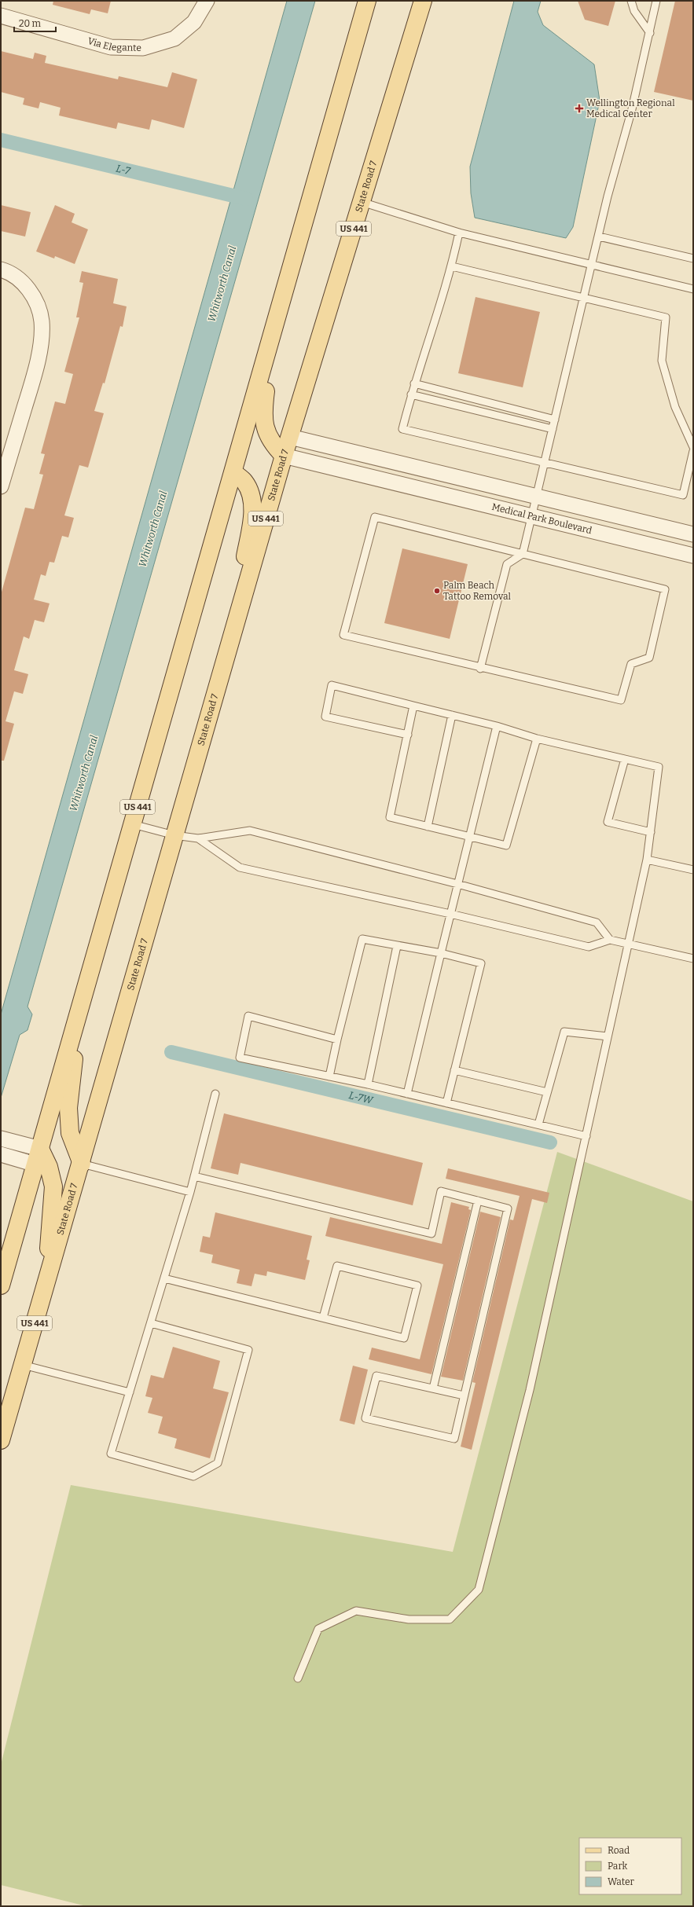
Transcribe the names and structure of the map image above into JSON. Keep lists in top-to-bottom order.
{
  "streets": {
    "main road": ["State Road 7", "US 441"],
    "street": ["Via Elegante", "Medical Park Boulevard"]
  },
  "crossings": [
    ["State Road 7", "Medical Park Boulevard"]
  ],
  "water": ["L-7", "Whitworth Canal", "L-7W"],
  "places": {
    "health": ["Wellington Regional Medical Center"],
    "other": ["Palm Beach Tattoo Removal"]
  },
  "legend": ["Road", "Park", "Water"],
  "scale_bar": "20 m"
}
